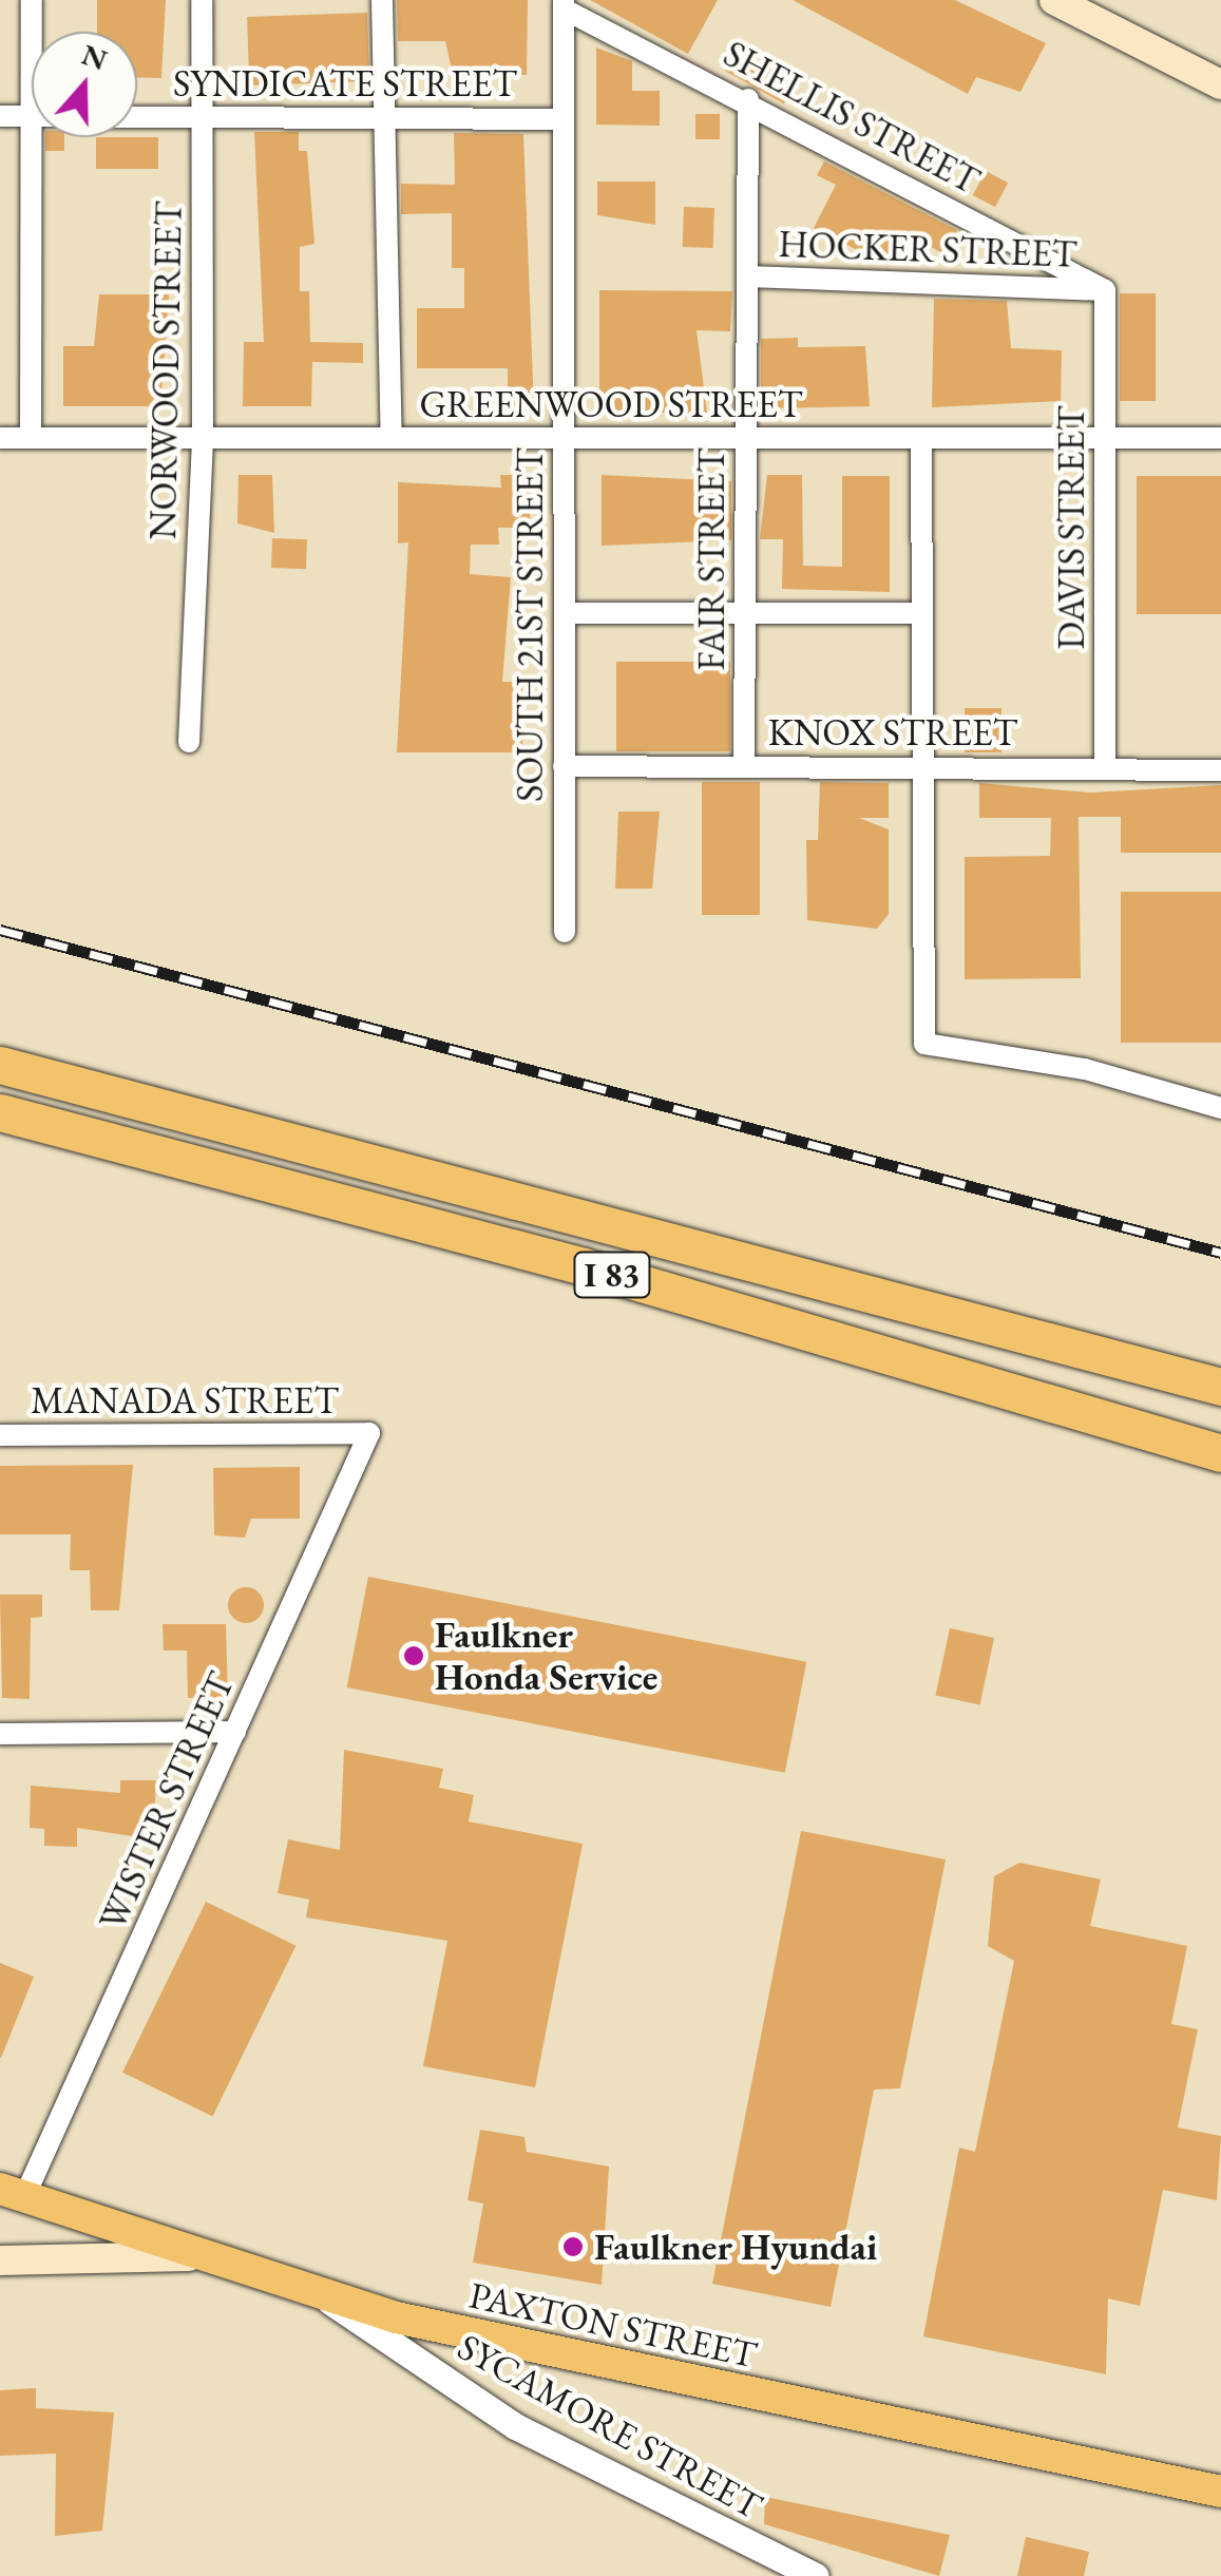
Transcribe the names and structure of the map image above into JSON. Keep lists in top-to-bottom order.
{
  "streets": {
    "highway": ["I 83"],
    "main road": ["PAXTON STREET"],
    "street": [
      "SYNDICATE STREET",
      "SHELLIS STREET",
      "HOCKER STREET",
      "NORWOOD STREET",
      "GREENWOOD STREET",
      "DAVIS STREET",
      "FAIR STREET",
      "SOUTH 21ST STREET",
      "KNOX STREET",
      "MANADA STREET",
      "WISTER STREET",
      "SYCAMORE STREET"
    ]
  },
  "crossings": [
    ["SYNDICATE STREET", "NORWOOD STREET"],
    ["SYNDICATE STREET", "SOUTH 21ST STREET"],
    ["SHELLIS STREET", "HOCKER STREET"],
    ["SHELLIS STREET", "DAVIS STREET"],
    ["SHELLIS STREET", "FAIR STREET"],
    ["SHELLIS STREET", "SOUTH 21ST STREET"],
    ["HOCKER STREET", "DAVIS STREET"],
    ["HOCKER STREET", "FAIR STREET"],
    ["NORWOOD STREET", "GREENWOOD STREET"],
    ["GREENWOOD STREET", "DAVIS STREET"],
    ["GREENWOOD STREET", "FAIR STREET"],
    ["GREENWOOD STREET", "SOUTH 21ST STREET"],
    ["DAVIS STREET", "KNOX STREET"],
    ["FAIR STREET", "KNOX STREET"],
    ["SOUTH 21ST STREET", "KNOX STREET"],
    ["MANADA STREET", "WISTER STREET"],
    ["WISTER STREET", "PAXTON STREET"],
    ["PAXTON STREET", "SYCAMORE STREET"]
  ],
  "places": ["Faulkner Honda Service", "Faulkner Hyundai"],
  "north": "top"
}
